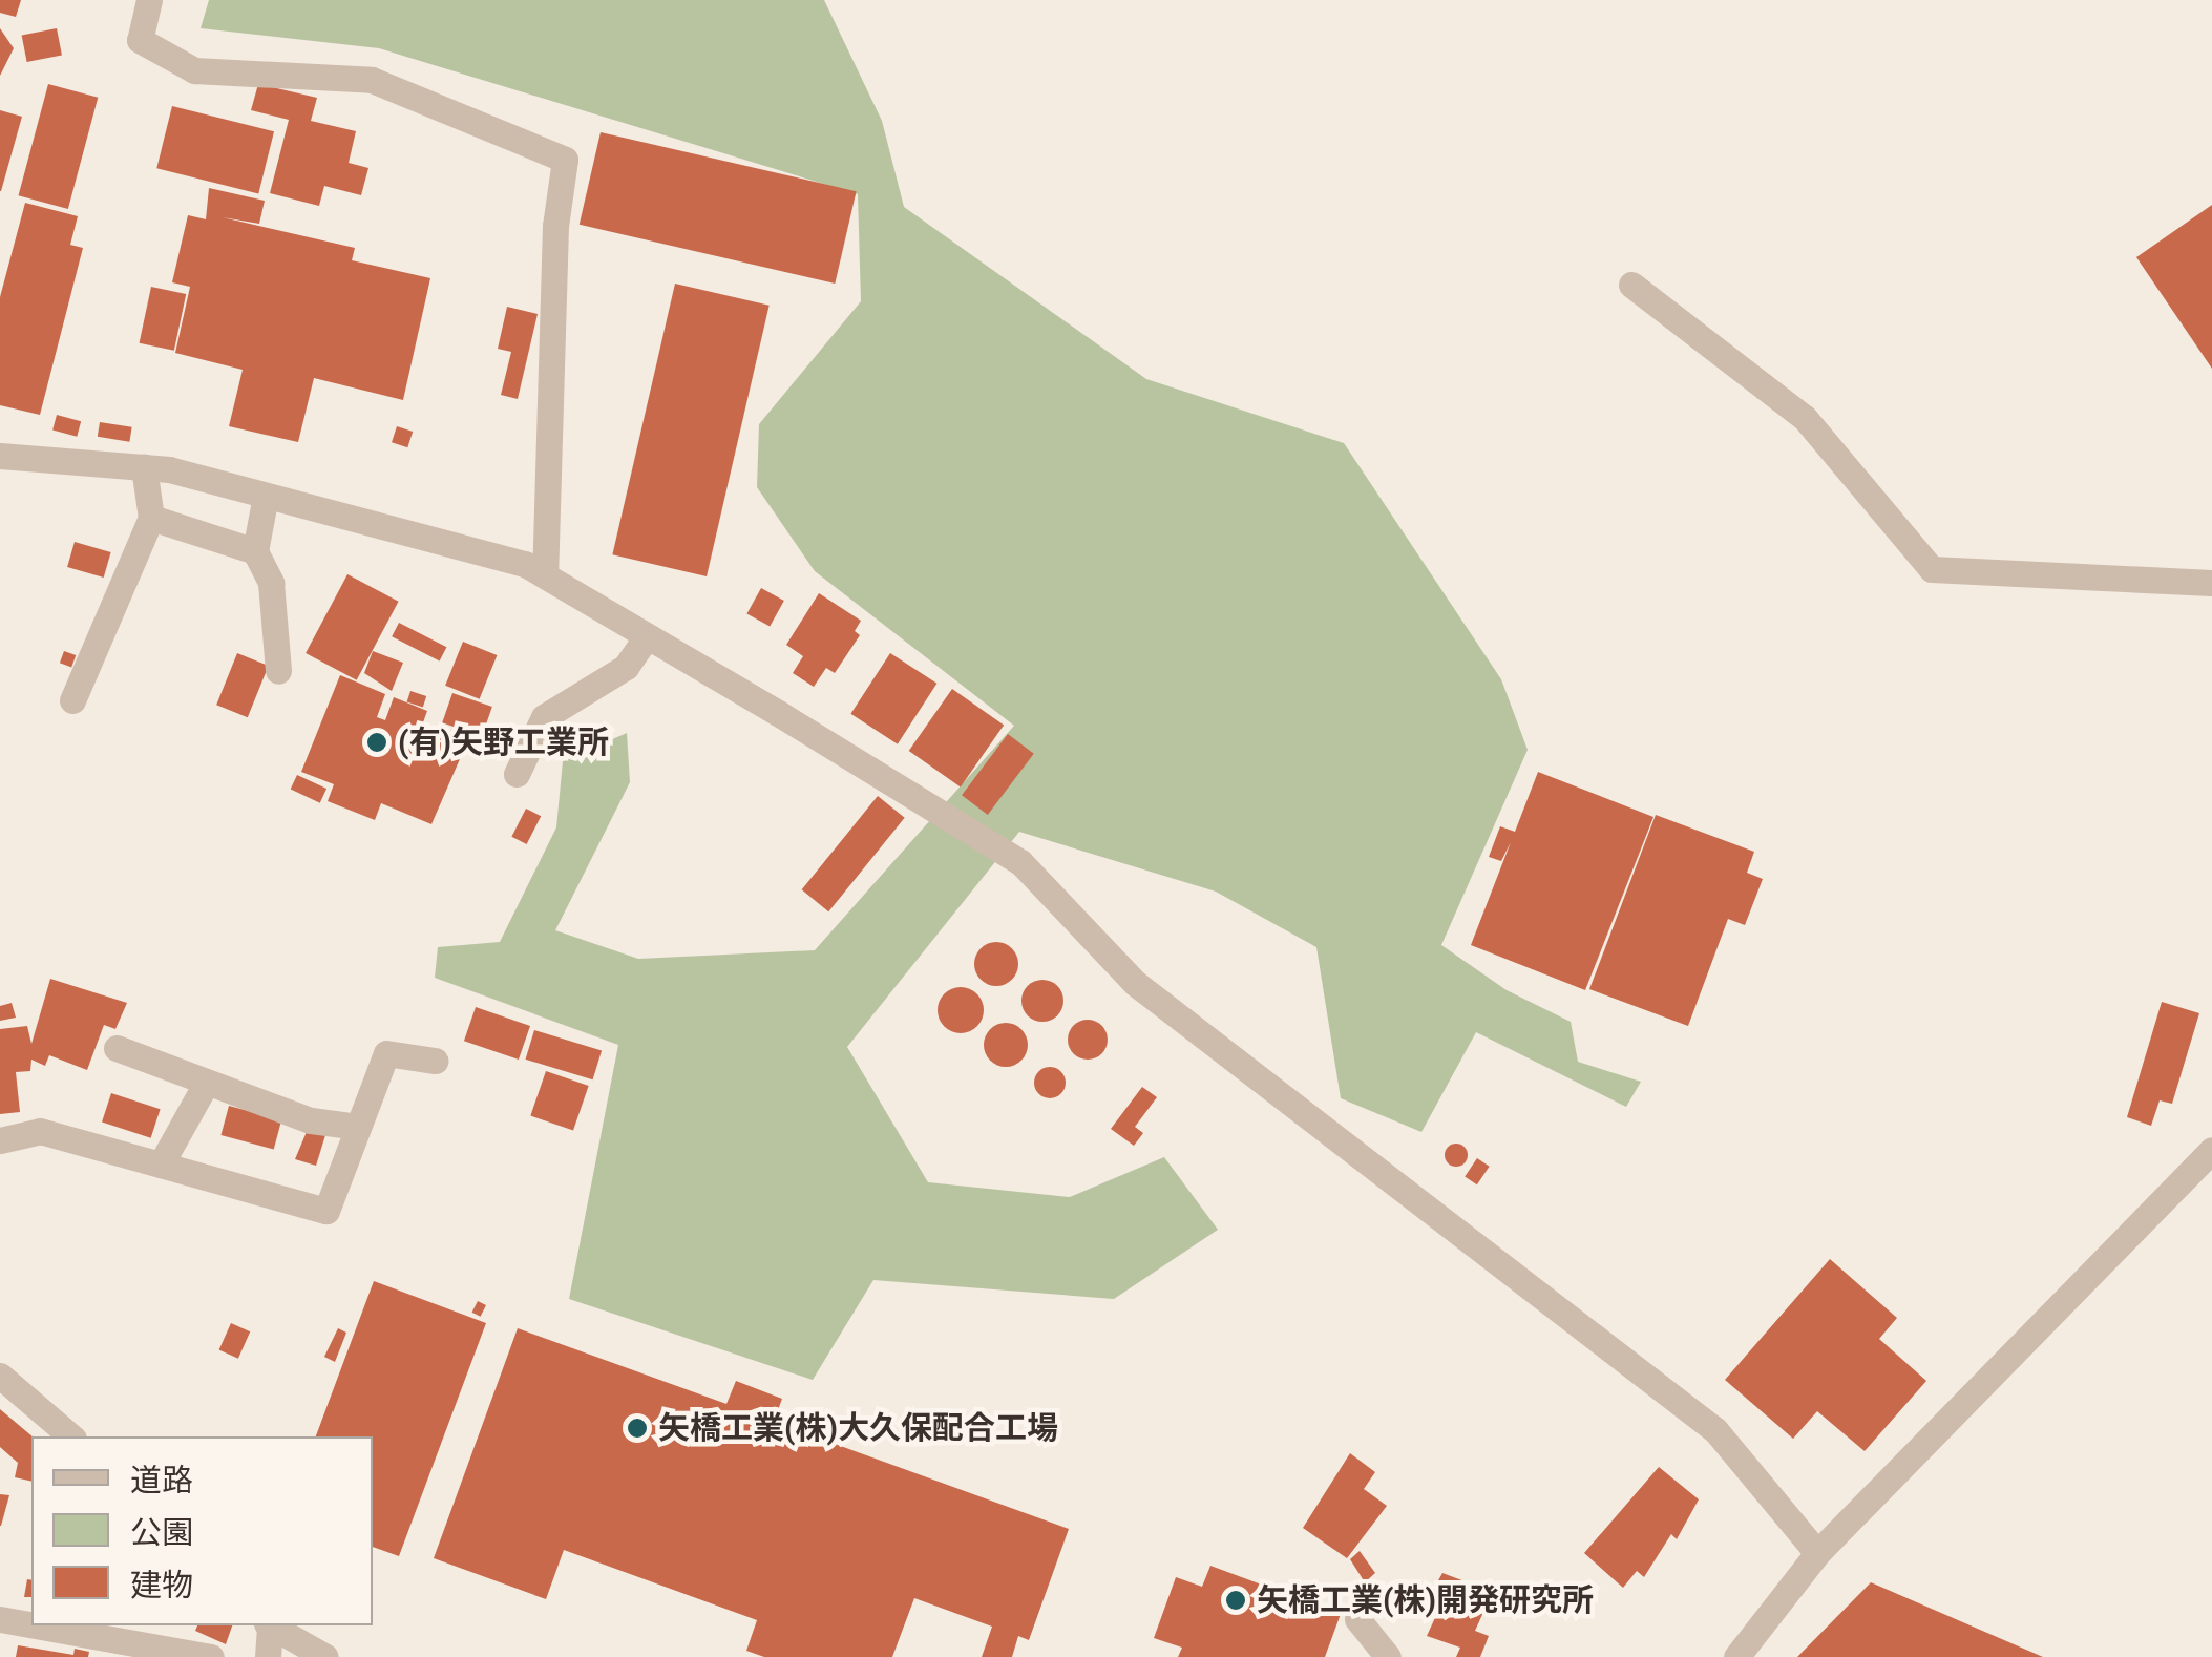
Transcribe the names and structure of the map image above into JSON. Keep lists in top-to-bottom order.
{
  "places": ["(有)矢野工業所", "矢橋工業(株)大久保配合工場", "矢橋工業(株)開発研究所"],
  "legend": ["道路", "公園", "建物"]
}
